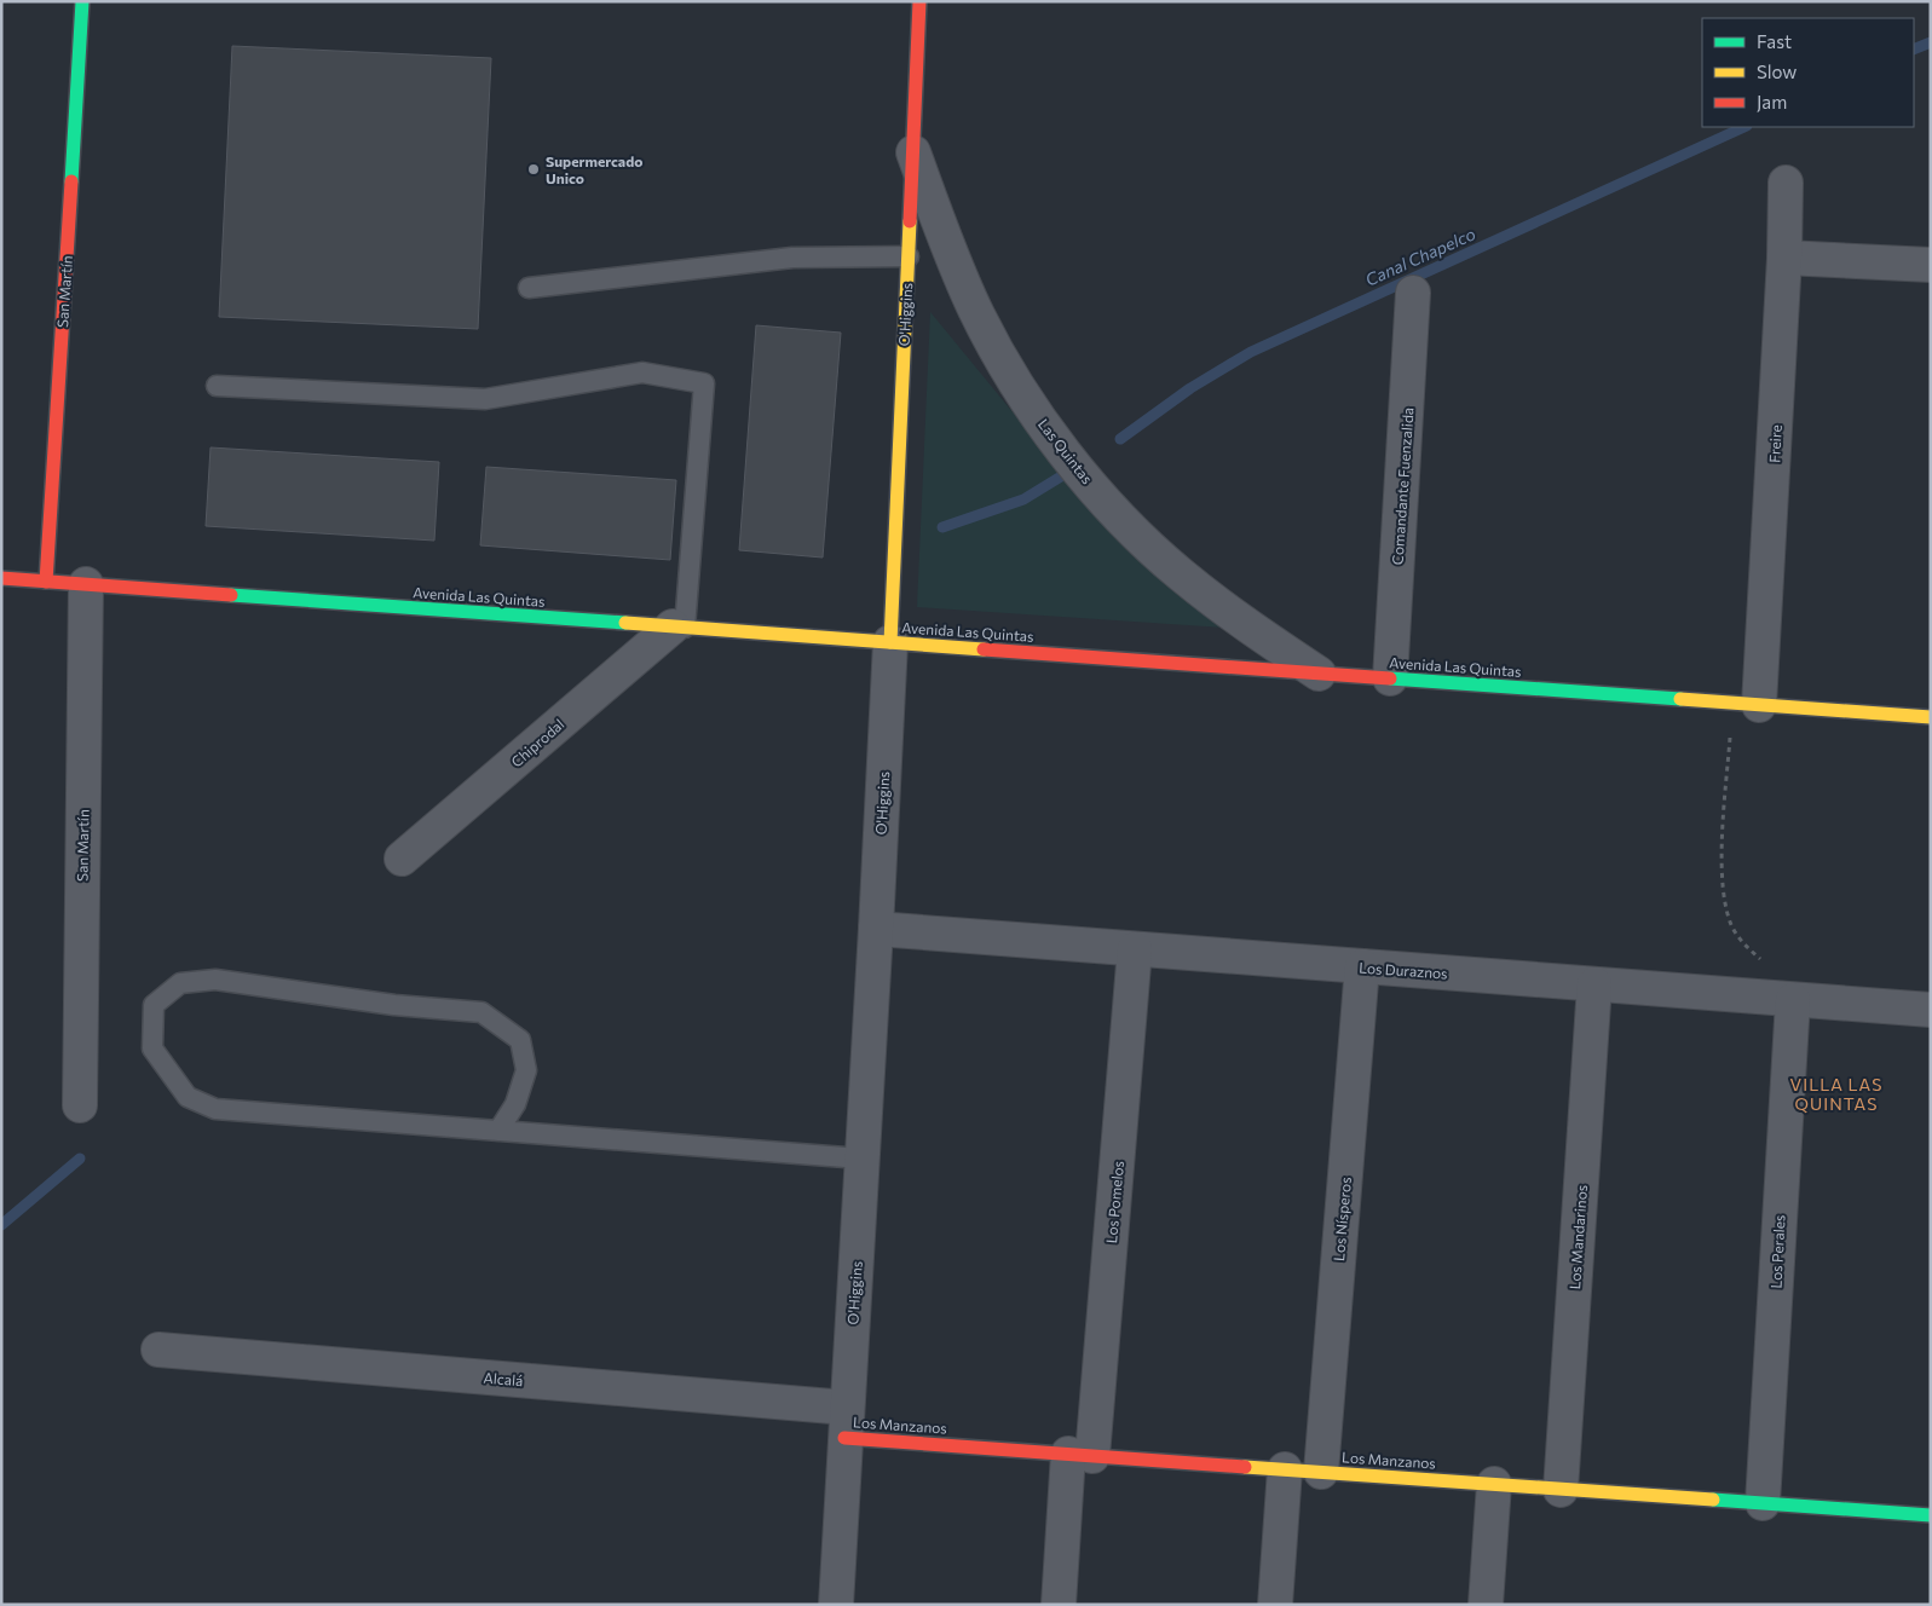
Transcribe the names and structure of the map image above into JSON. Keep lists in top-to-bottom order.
{
  "streets": {
    "street": [
      "San Martín",
      "O'Higgins",
      "Freire",
      "Las Quintas",
      "Comandante Fuenzalida",
      "Avenida Las Quintas",
      "Chiprodal",
      "Los Duraznos",
      "Los Pomelos",
      "Los Nísperos",
      "Los Mandarinos",
      "Los Perales",
      "Alcalá",
      "Los Manzanos"
    ]
  },
  "crossings": [
    ["San Martín", "Avenida Las Quintas"],
    ["O'Higgins", "Las Quintas"],
    ["O'Higgins", "Avenida Las Quintas"],
    ["O'Higgins", "Los Duraznos"],
    ["O'Higgins", "Alcalá"],
    ["O'Higgins", "Los Manzanos"],
    ["Freire", "Avenida Las Quintas"],
    ["Las Quintas", "Avenida Las Quintas"],
    ["Comandante Fuenzalida", "Avenida Las Quintas"],
    ["Avenida Las Quintas", "Chiprodal"],
    ["Los Duraznos", "Los Pomelos"],
    ["Los Duraznos", "Los Nísperos"],
    ["Los Duraznos", "Los Mandarinos"],
    ["Los Duraznos", "Los Perales"],
    ["Los Pomelos", "Los Manzanos"],
    ["Los Nísperos", "Los Manzanos"],
    ["Los Mandarinos", "Los Manzanos"],
    ["Los Perales", "Los Manzanos"],
    ["Alcalá", "Los Manzanos"]
  ],
  "districts": ["VILLA LAS QUINTAS"],
  "water": ["Canal Chapelco"],
  "places": ["Supermercado Unico"],
  "legend": ["Fast", "Slow", "Jam"]
}
